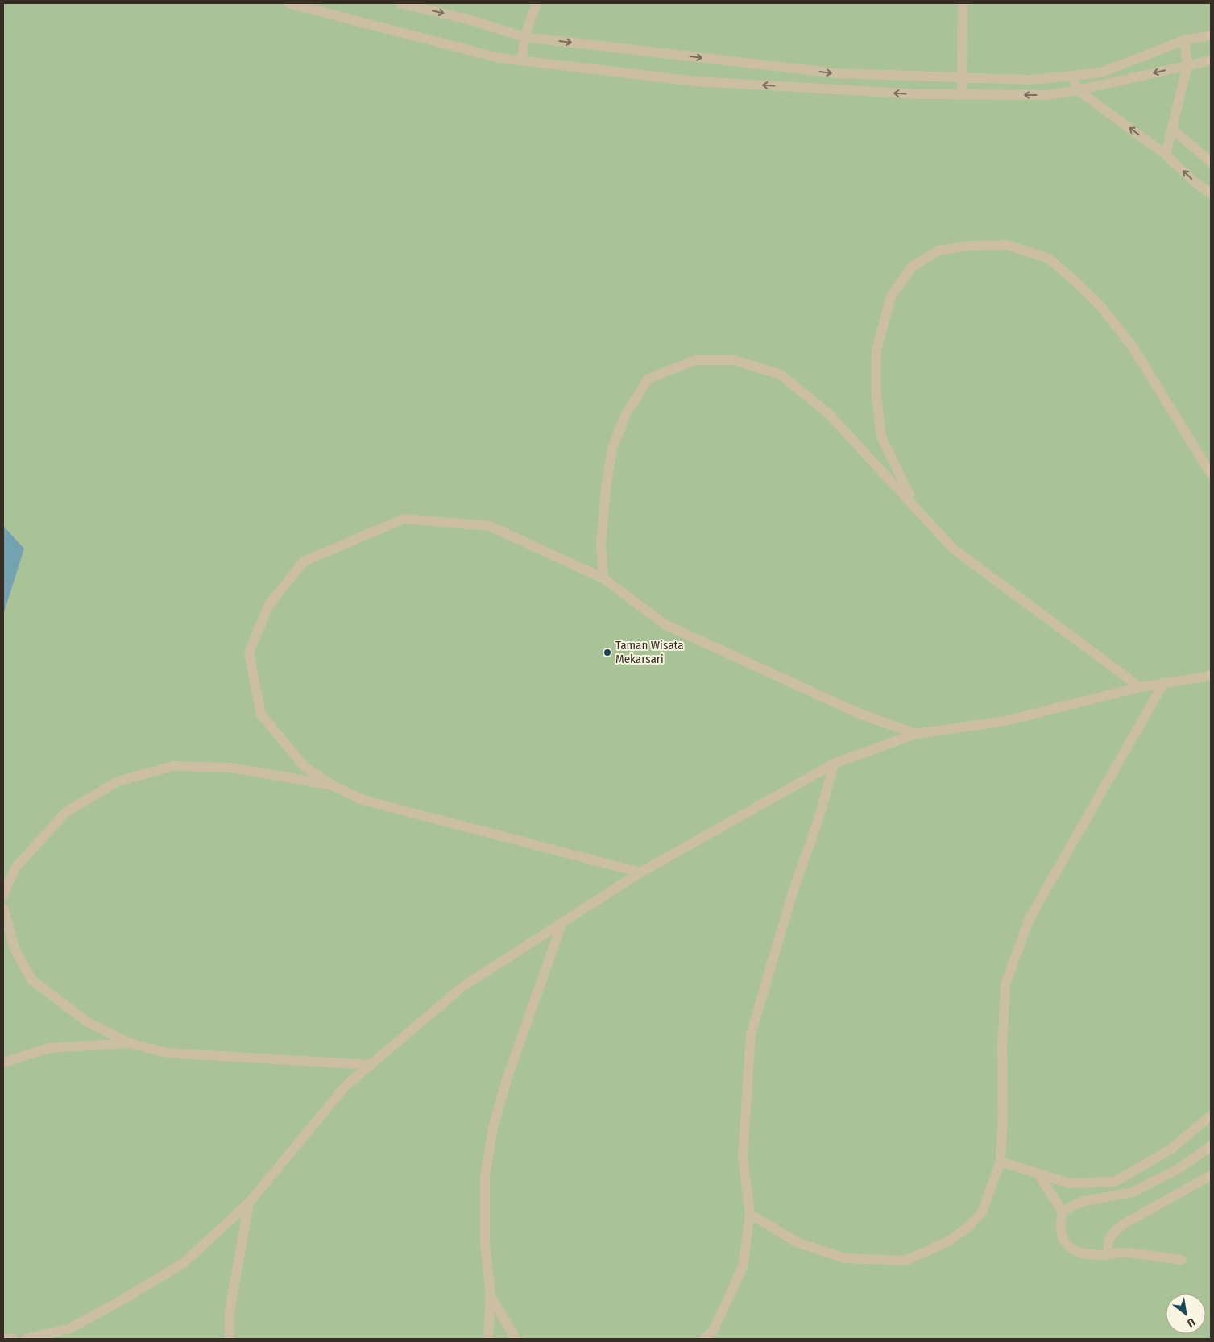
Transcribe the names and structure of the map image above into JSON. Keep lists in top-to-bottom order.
{
  "places": ["Taman Wisata Mekarsari"],
  "north": "bottom right"
}
